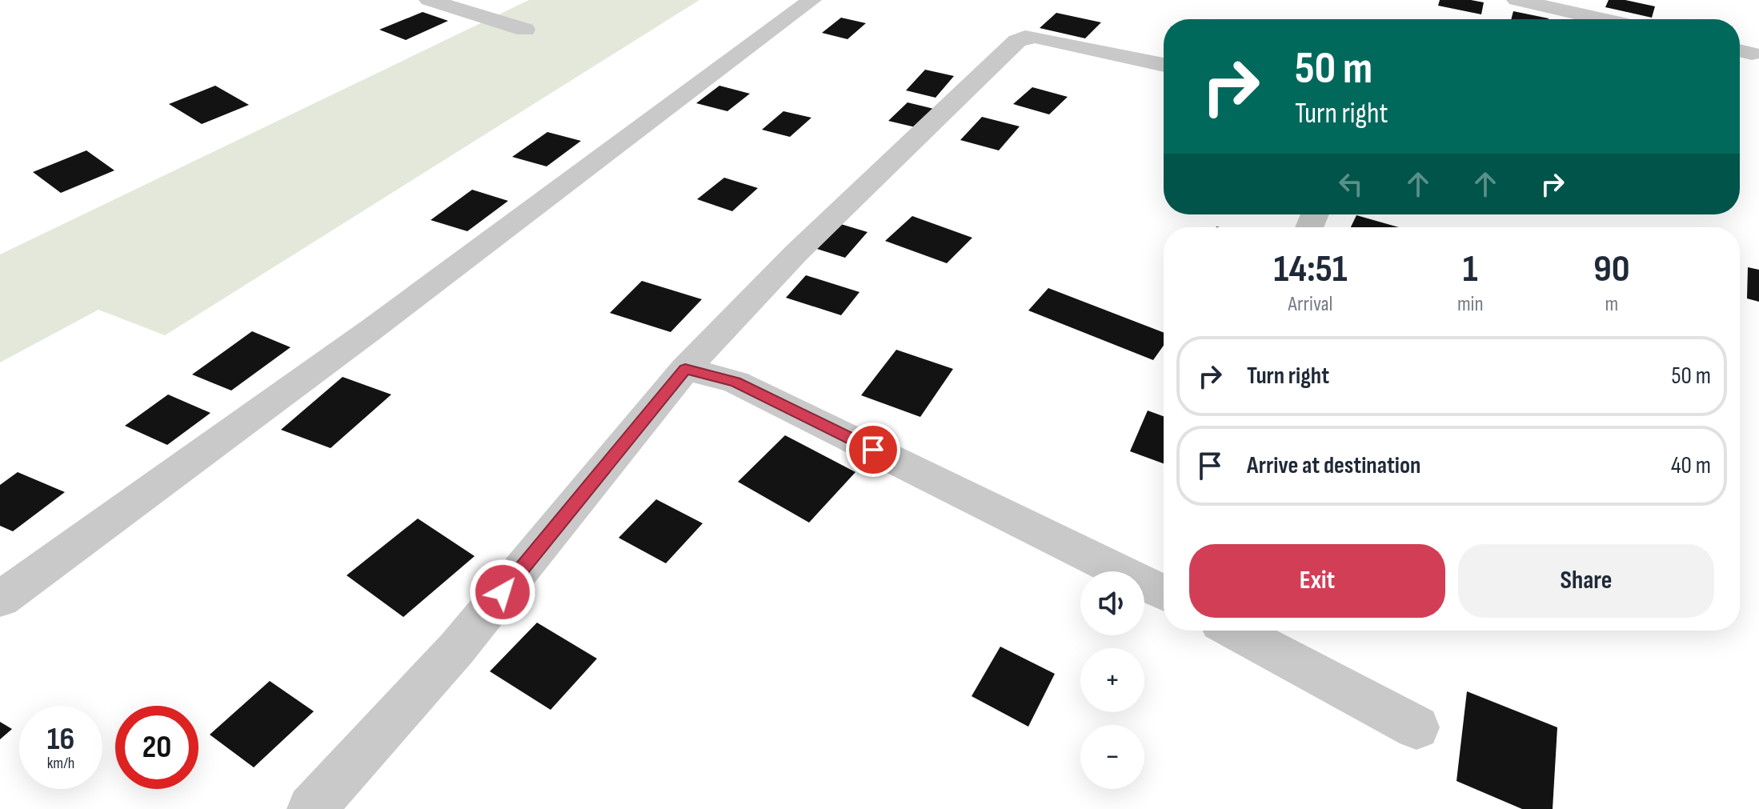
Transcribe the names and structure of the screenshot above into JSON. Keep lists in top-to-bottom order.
{
  "page": {
    "turn": ["50 m", "Turn right"],
    "eta": [
      "14:51",
      "Arrival",
      "1",
      "min",
      "90",
      "m"
    ],
    "list": [
      {
        "name": "Turn right",
        "value": "50 m"
      },
      {
        "name": "Arrive at destination",
        "value": "40 m"
      }
    ],
    "buttons": ["Exit", "Share"],
    "map_buttons": ["+", "−"],
    "speed": "16 km/h",
    "limit": "20"
  }
}
